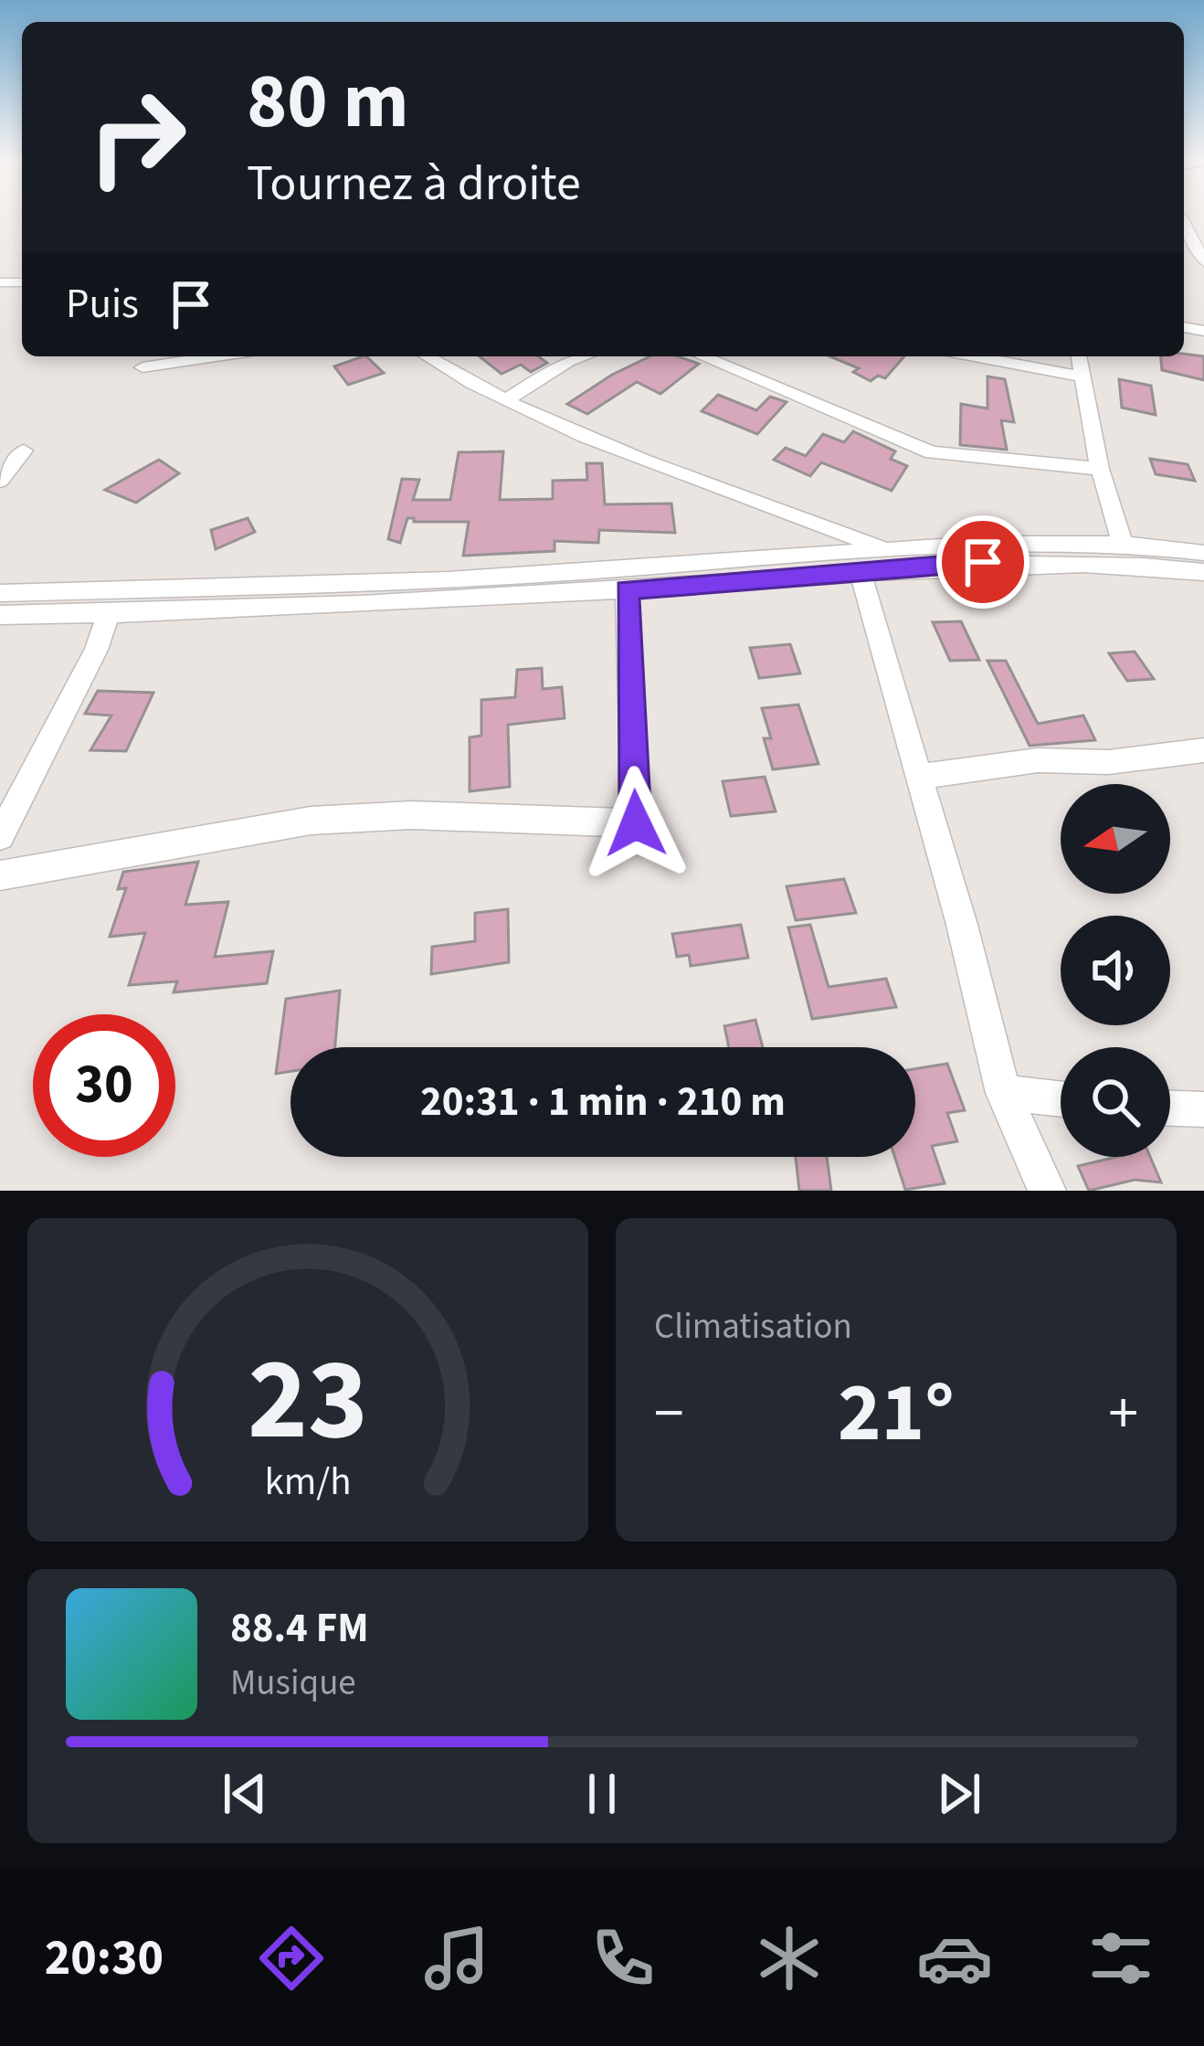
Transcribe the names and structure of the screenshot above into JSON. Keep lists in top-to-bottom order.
{
  "north": "left",
  "page": {
    "turn": ["80 m", "Tournez à droite"],
    "then": "Puis",
    "limit": "30",
    "trip": "20:31 · 1 min · 210 m",
    "tile": "Climatisation",
    "heat": ["−", "21°", "+"],
    "song": ["88.4 FM", "Musique"],
    "tabs": "20:30",
    "gauge": ["23", "km/h"]
  }
}
